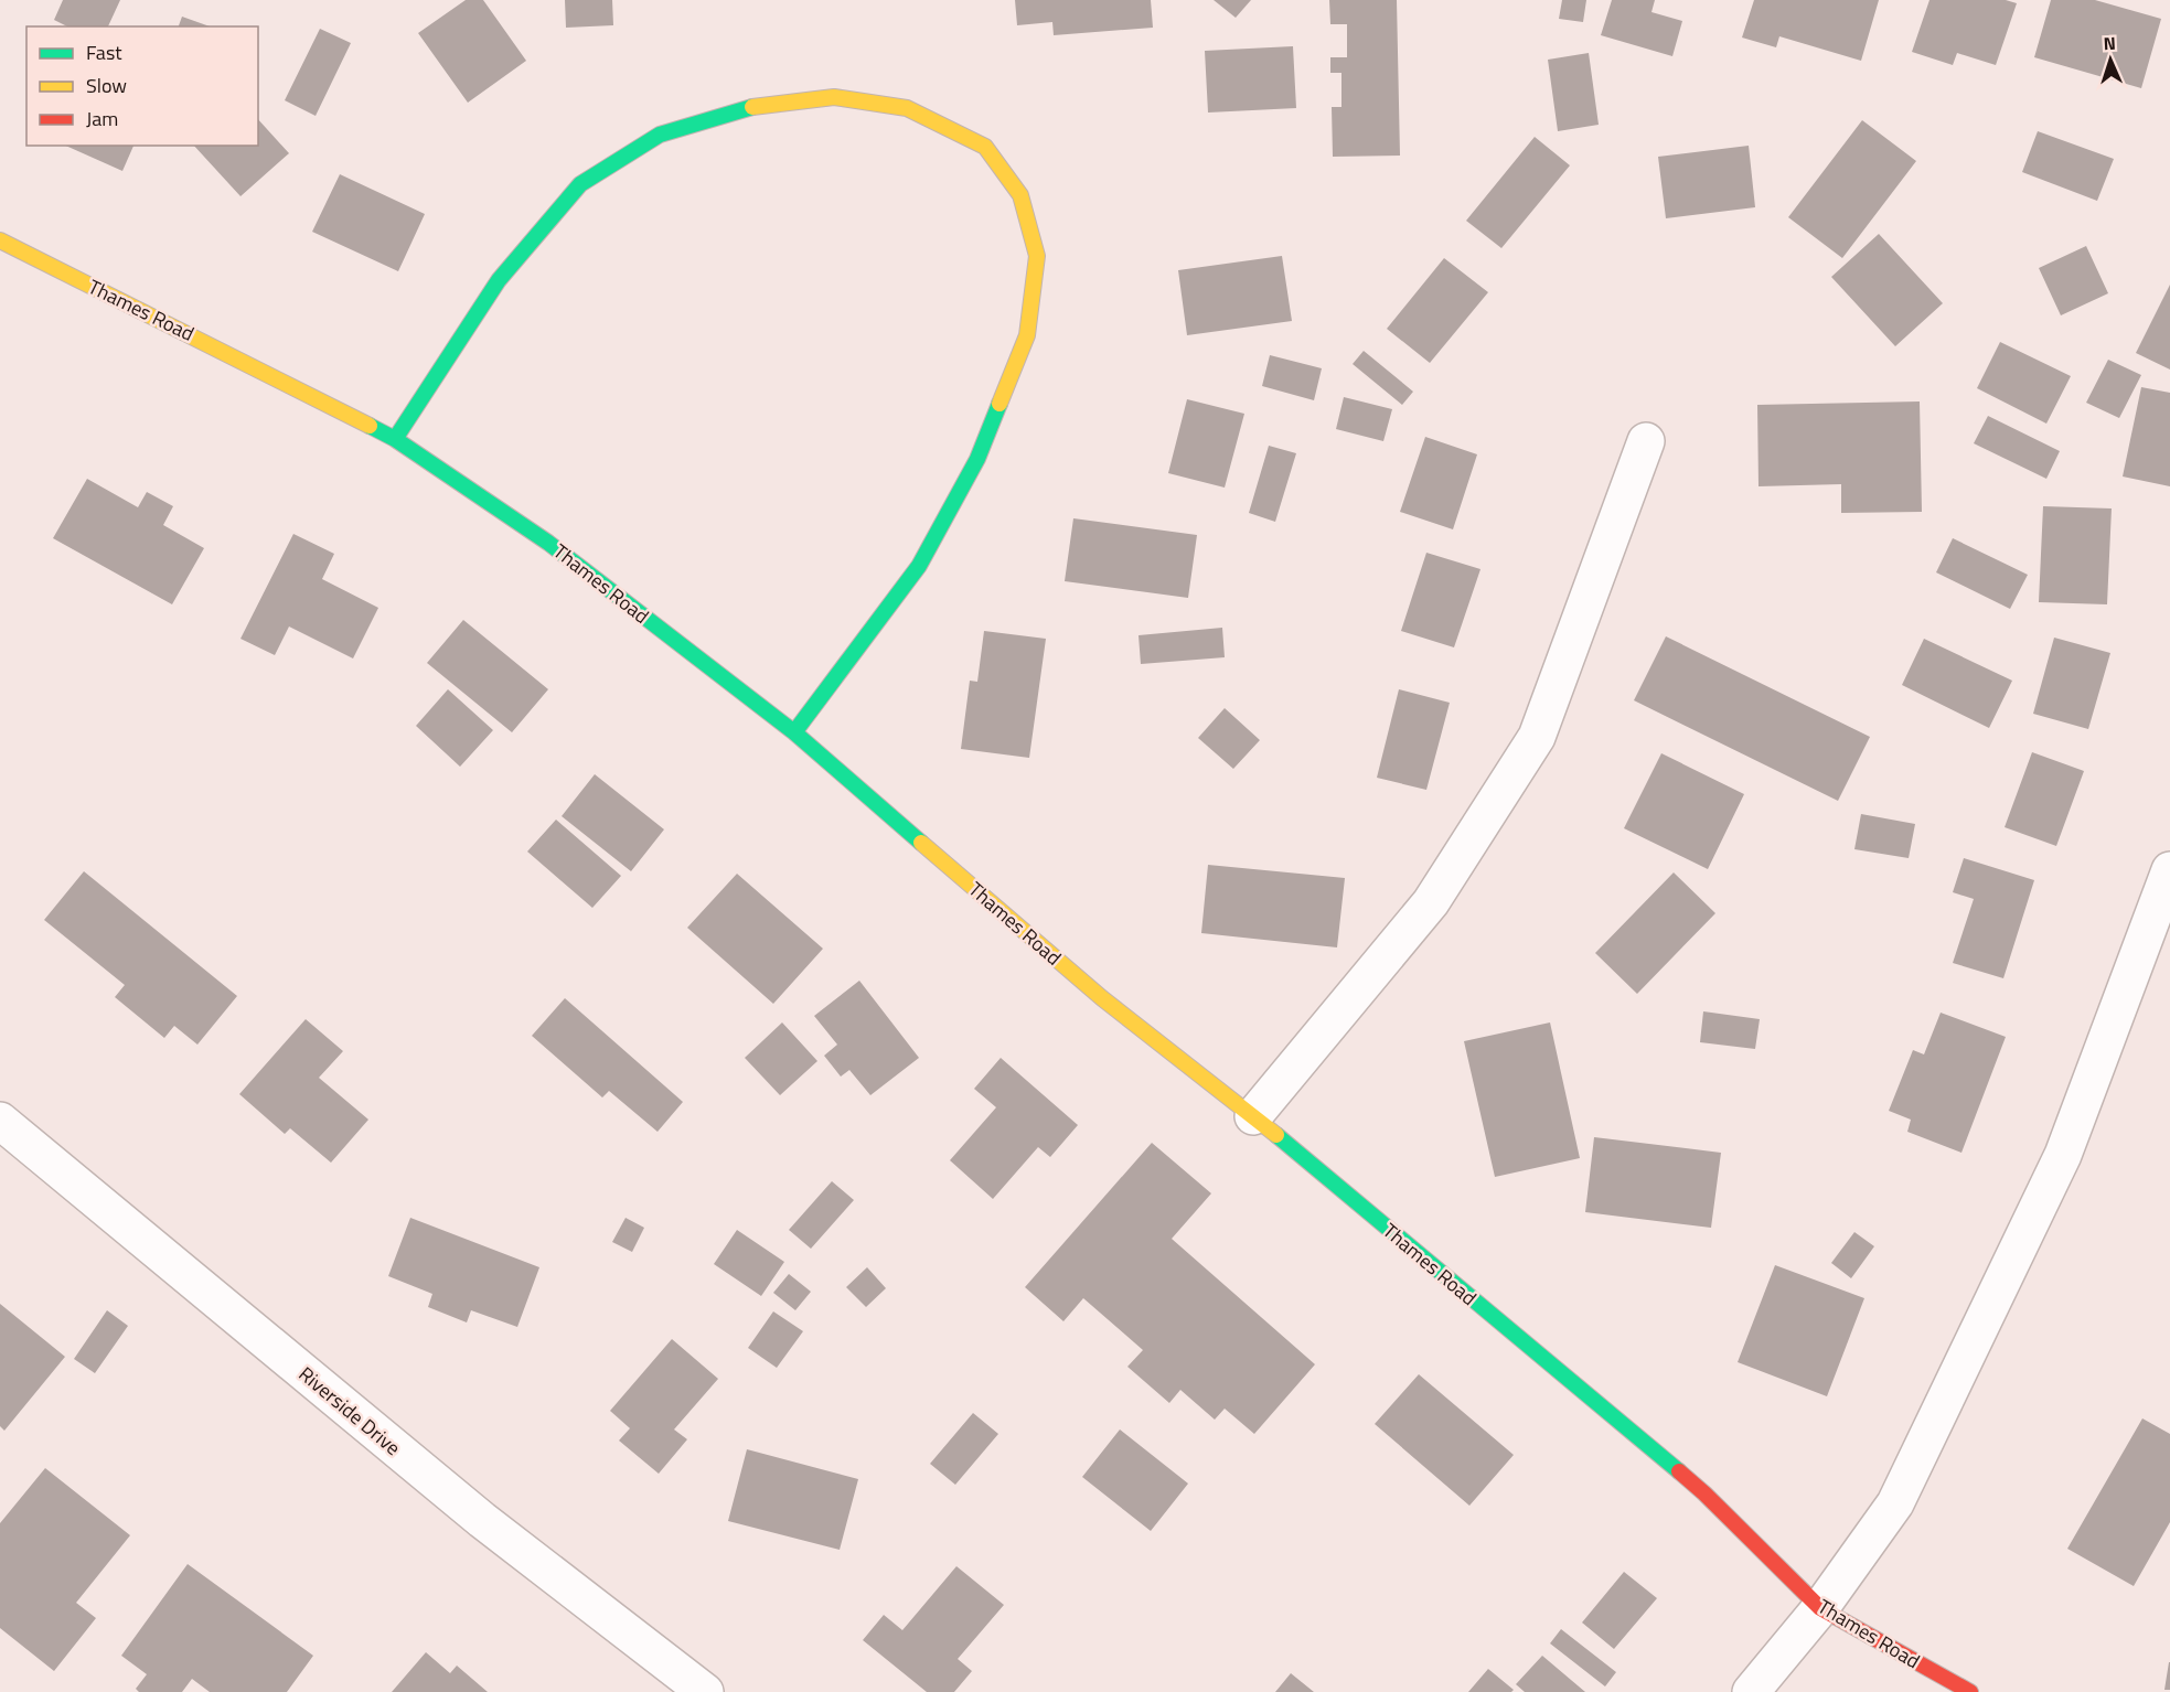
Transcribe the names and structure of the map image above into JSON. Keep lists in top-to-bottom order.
{
  "streets": {
    "street": ["Thames Road", "Riverside Drive"]
  },
  "legend": ["Fast", "Slow", "Jam"],
  "north": "top"
}
